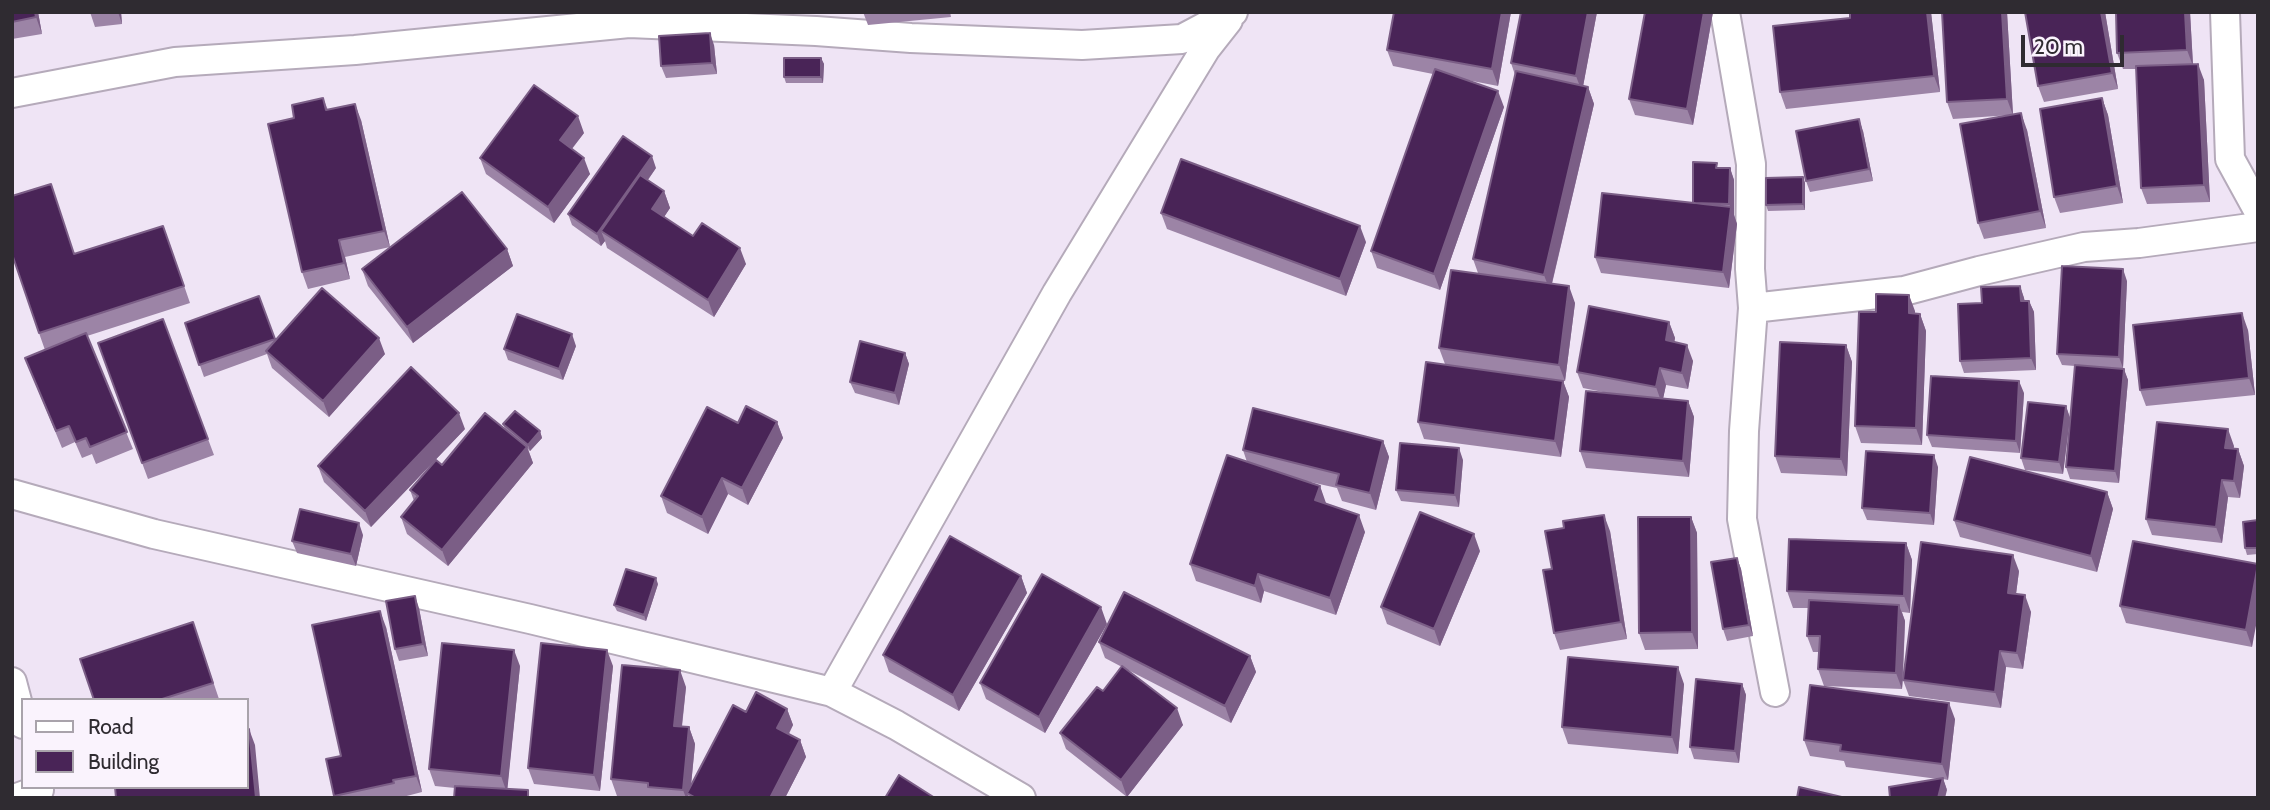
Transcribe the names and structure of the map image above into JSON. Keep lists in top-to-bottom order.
{
  "legend": ["Road", "Building"],
  "scale_bar": "20 m"
}
